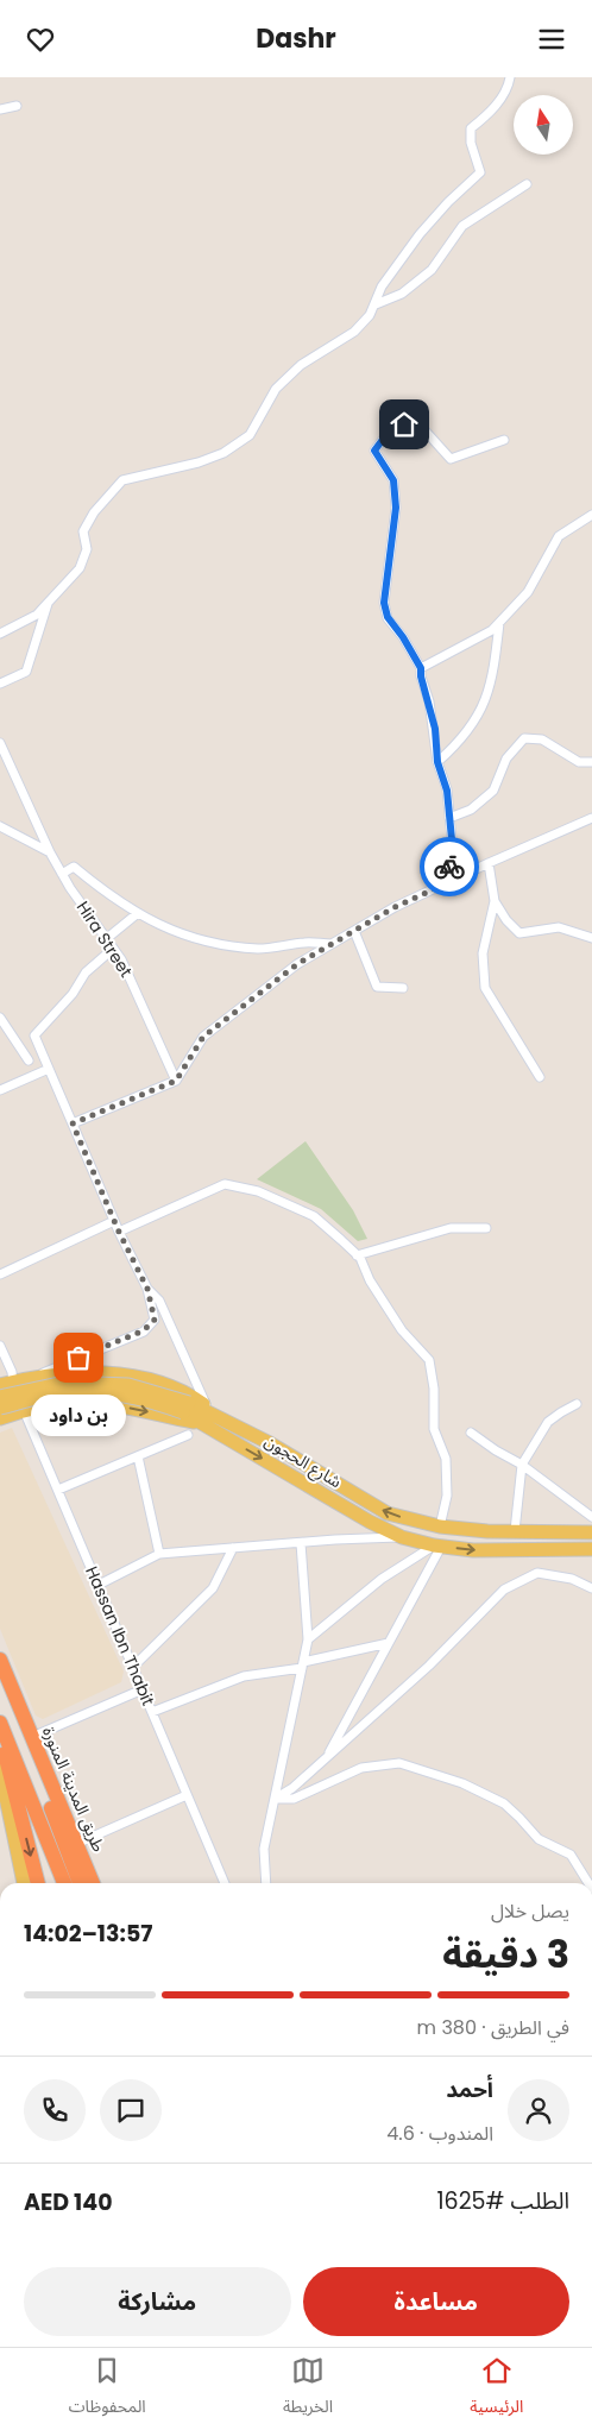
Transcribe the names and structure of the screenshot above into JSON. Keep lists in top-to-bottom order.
{
  "streets": {
    "highway": ["طريق المدينة المنورة"],
    "main road": ["شارع الحجون"],
    "street": ["Hira Street", "Hassan Ibn Thabit"]
  },
  "places": ["بن داود"],
  "north": "top",
  "page": {
    "header": "Dashr",
    "bubble": "بن داود",
    "heading": ["3 دقيقة", "يصل خلال", "13:57–14:02"],
    "panel": [
      "أحمد",
      "المندوب · 4.6",
      "الطلب #1625",
      "AED 140"
    ],
    "bar": "في الطريق · 380 m",
    "buttons": ["مساعدة", "مشاركة"],
    "tabs": ["الرئيسية", "الخريطة", "المحفوظات"]
  }
}
